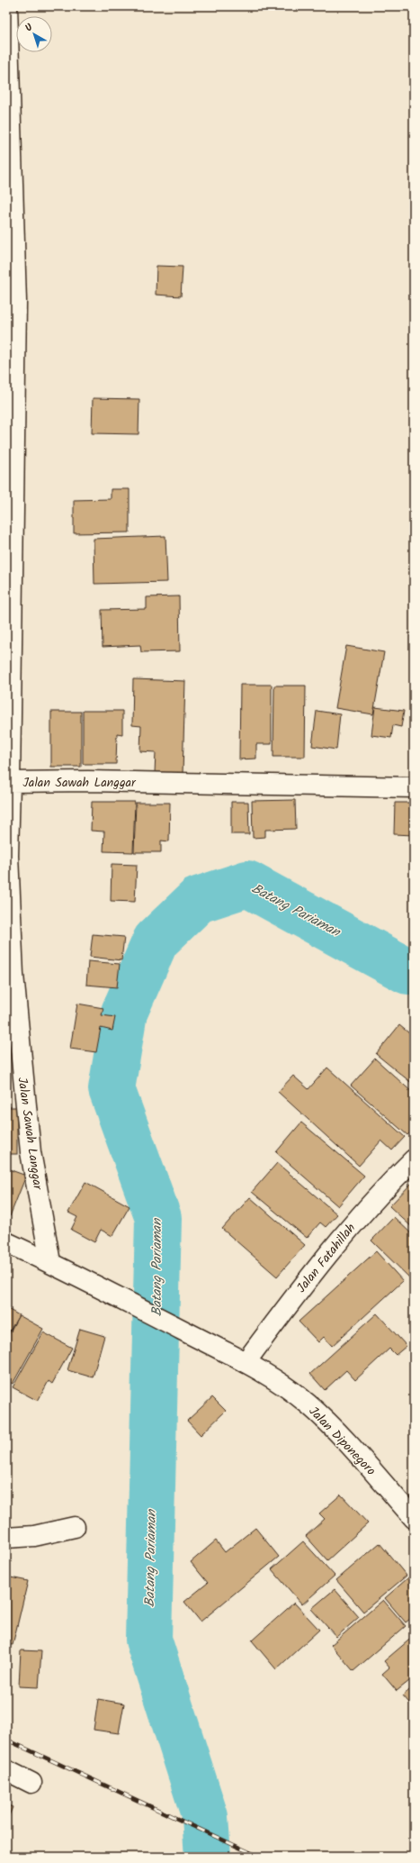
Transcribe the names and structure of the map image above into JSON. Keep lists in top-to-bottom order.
{
  "streets": {
    "street": ["Jalan Sawah Langgar", "Jalan Fatahillah", "Jalan Diponegoro"]
  },
  "crossings": [
    ["Jalan Sawah Langgar", "Jalan Diponegoro"],
    ["Jalan Fatahillah", "Jalan Diponegoro"]
  ],
  "water": ["Batang Pariaman"],
  "north": "top left"
}
